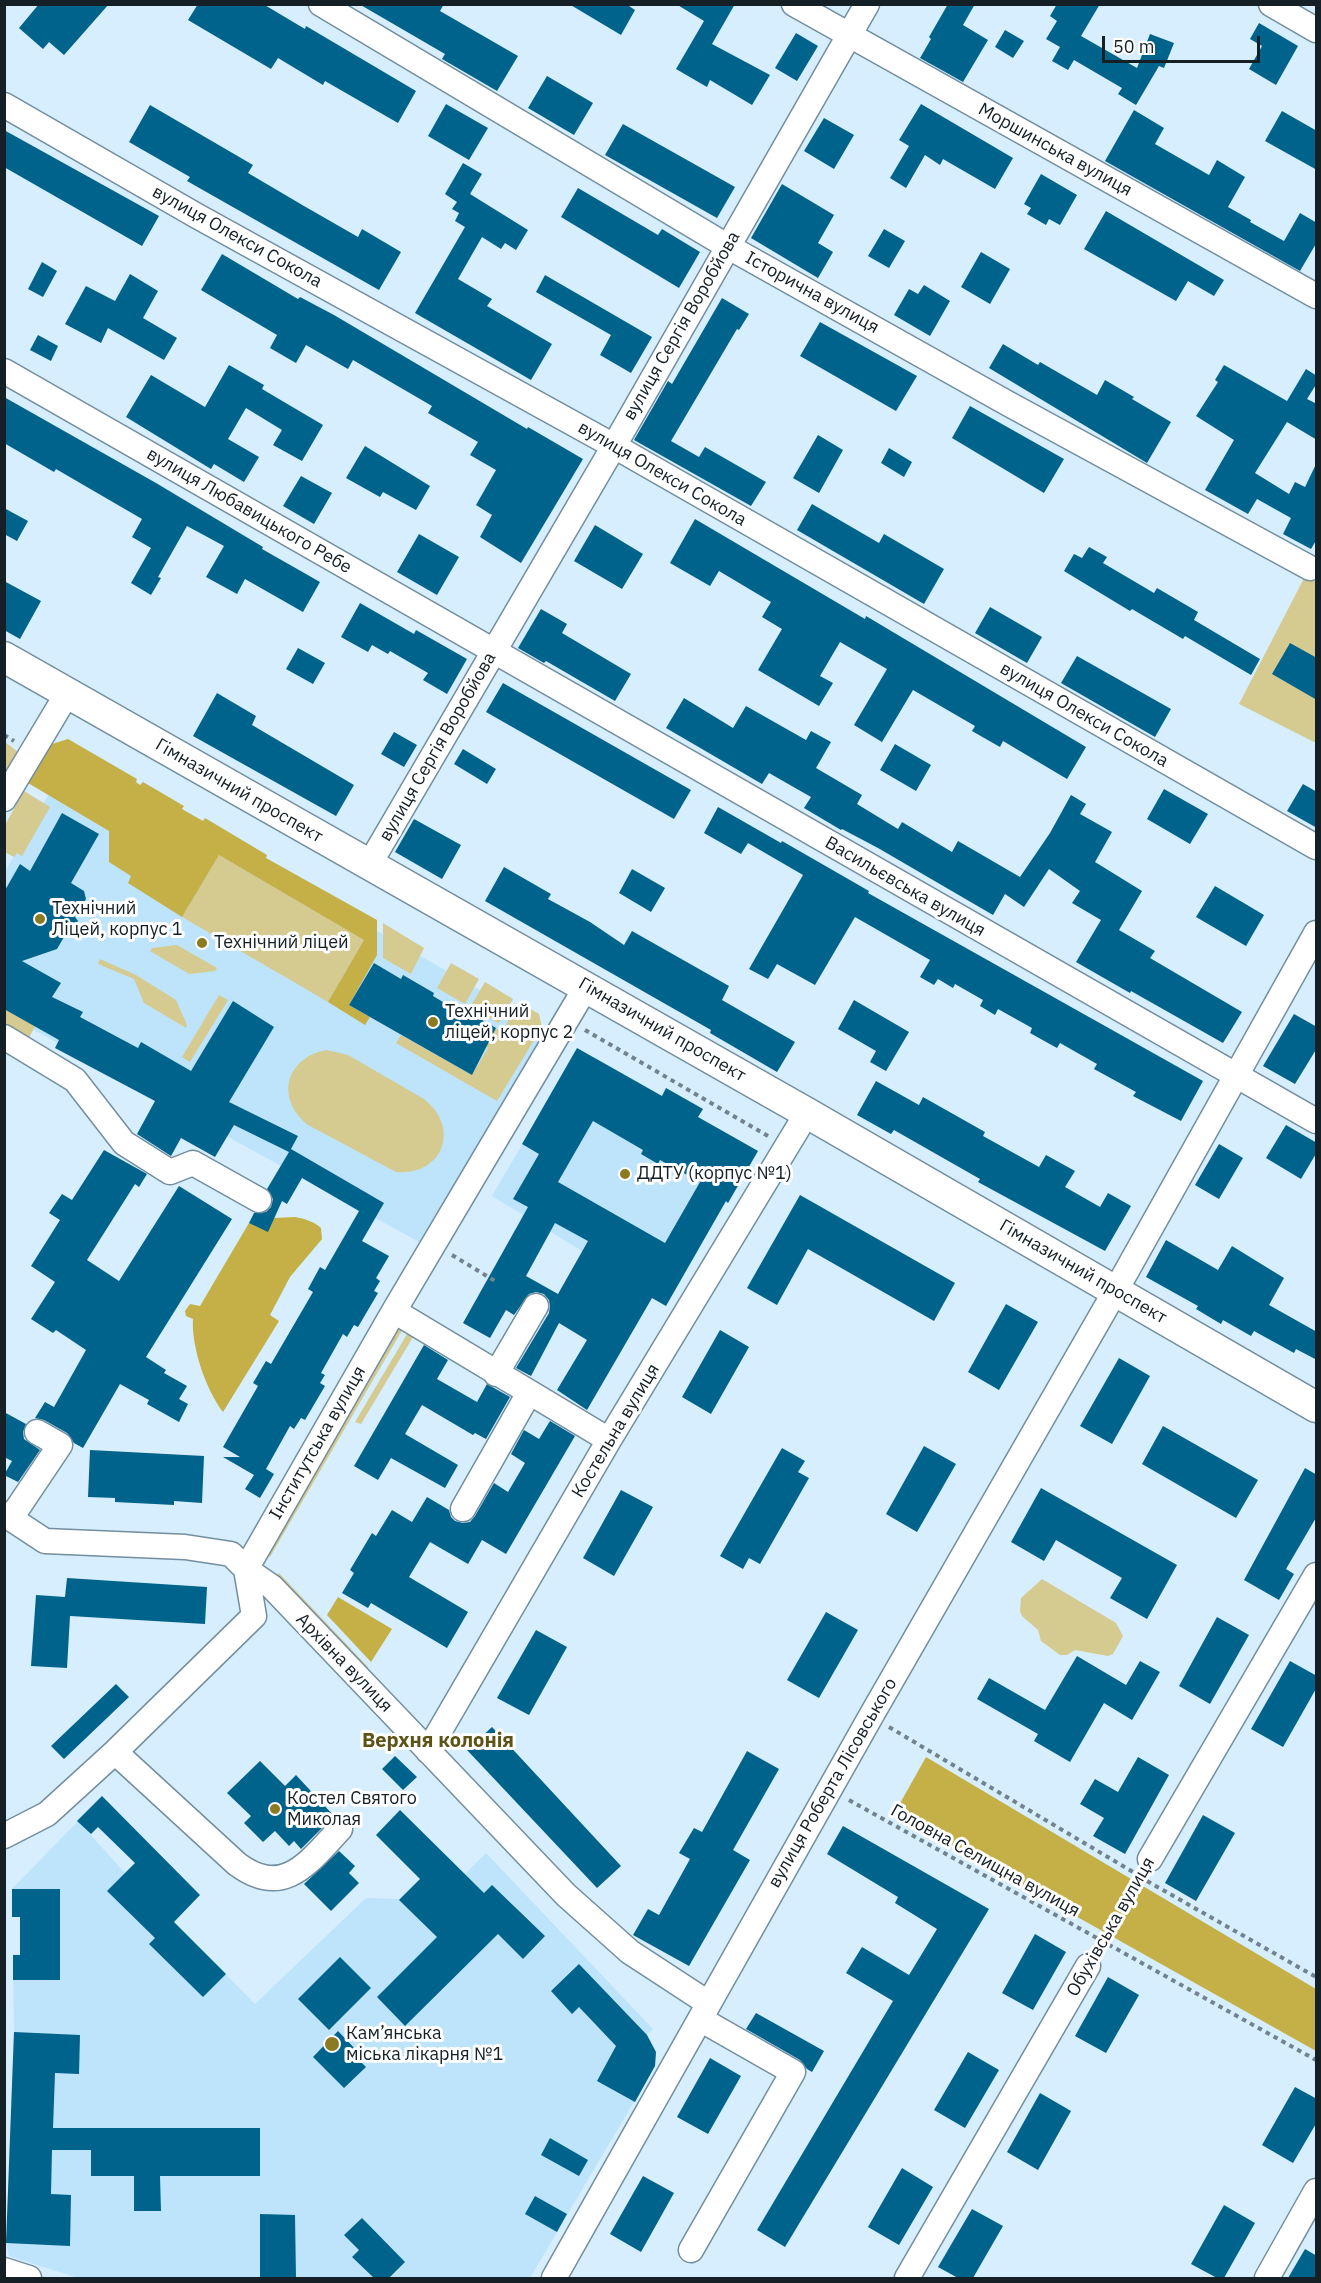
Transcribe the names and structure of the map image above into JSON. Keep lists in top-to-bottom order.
{
  "streets": {
    "main road": ["Гімназичний проспект"],
    "street": [
      "Моршинська вулиця",
      "вулиця Олекси Сокола",
      "Історична вулиця",
      "вулиця Сергія Воробйова",
      "вулиця Любавицького Ребе",
      "Васильєвська вулиця",
      "Костельна вулиця",
      "Інститутська вулиця",
      "Архівна вулиця",
      "вулиця Роберта Лісовського",
      "Обухівська вулиця"
    ],
    "path": ["Головна Селищна вулиця"]
  },
  "crossings": [
    ["Моршинська вулиця", "вулиця Сергія Воробйова"],
    ["вулиця Олекси Сокола", "вулиця Сергія Воробйова"],
    ["Історична вулиця", "вулиця Сергія Воробйова"],
    ["вулиця Сергія Воробйова", "вулиця Любавицького Ребе"],
    ["вулиця Сергія Воробйова", "Гімназичний проспект"],
    ["вулиця Сергія Воробйова", "Васильєвська вулиця"],
    ["вулиця Любавицького Ребе", "Васильєвська вулиця"],
    ["Гімназичний проспект", "Костельна вулиця"],
    ["Гімназичний проспект", "Інститутська вулиця"],
    ["Гімназичний проспект", "вулиця Роберта Лісовського"],
    ["Васильєвська вулиця", "вулиця Роберта Лісовського"],
    ["Костельна вулиця", "Архівна вулиця"],
    ["Інститутська вулиця", "Архівна вулиця"],
    ["Архівна вулиця", "вулиця Роберта Лісовського"],
    ["вулиця Роберта Лісовського", "Головна Селищна вулиця"],
    ["Головна Селищна вулиця", "Обухівська вулиця"]
  ],
  "districts": ["Верхня колонія"],
  "places": [
    "Технічний Ліцей, корпус 1",
    "Технічний ліцей",
    "Технічний ліцей, корпус 2",
    "ДДТУ (корпус №1)",
    "Костел Святого Миколая",
    "Кам’янська міська лікарня №1"
  ],
  "scale_bar": "50 m"
}
